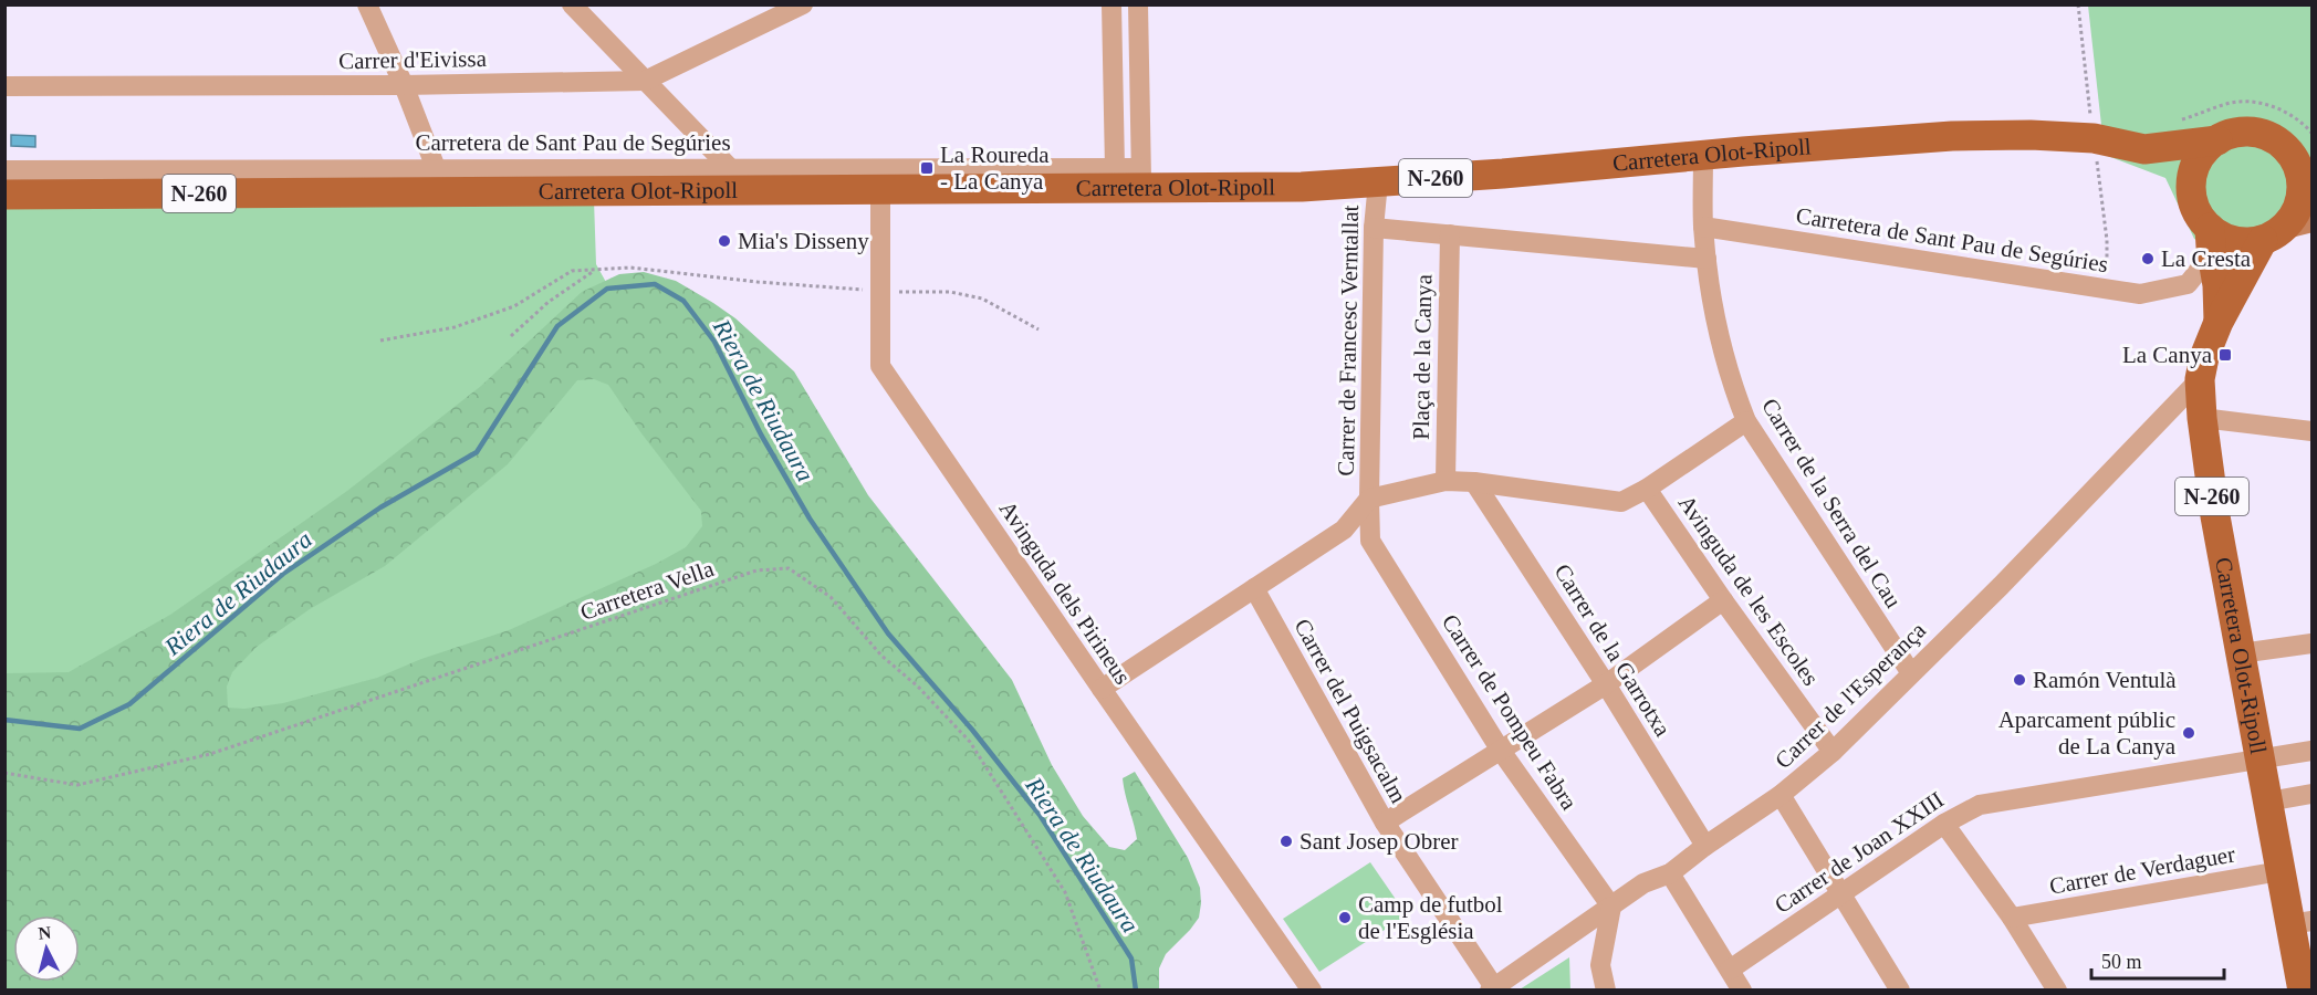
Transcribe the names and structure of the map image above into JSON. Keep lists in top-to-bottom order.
{
  "streets": {
    "main road": ["Carretera Olot-Ripoll", "N-260"],
    "street": [
      "Carrer d'Eivissa",
      "Carretera de Sant Pau de Segúries",
      "Carrer de Francesc Verntallat",
      "Plaça de la Canya",
      "Carrer de la Serra del Cau",
      "Avinguda de les Escoles",
      "Avinguda dels Pirineus",
      "Carrer de la Garrotxa",
      "Carrer de l'Esperança",
      "Carrer del Puigsacalm",
      "Carrer de Pompeu Fabra",
      "Carrer de Joan XXIII",
      "Carrer de Verdaguer"
    ],
    "path": ["Carretera Vella"]
  },
  "crossings": [
    ["Carretera de Sant Pau de Segúries", "Carretera Olot-Ripoll"],
    ["Carretera de Sant Pau de Segúries", "N-260"],
    ["Carretera de Sant Pau de Segúries", "Carrer de la Serra del Cau"],
    ["Carretera Olot-Ripoll", "N-260"],
    ["Carretera Olot-Ripoll", "Carrer de Francesc Verntallat"],
    ["Carretera Olot-Ripoll", "Carrer de la Serra del Cau"],
    ["Carretera Olot-Ripoll", "Avinguda dels Pirineus"],
    ["Carretera Olot-Ripoll", "Carrer de l'Esperança"],
    ["Carretera Olot-Ripoll", "Carrer de Joan XXIII"],
    ["Carretera Olot-Ripoll", "Carrer de Verdaguer"],
    ["Carrer de Francesc Verntallat", "Avinguda dels Pirineus"],
    ["Carrer de Francesc Verntallat", "Carrer del Puigsacalm"],
    ["Carrer de Francesc Verntallat", "Carrer de Pompeu Fabra"],
    ["Carrer de la Serra del Cau", "Carrer de l'Esperança"],
    ["Avinguda de les Escoles", "Carrer de l'Esperança"],
    ["Carrer de la Garrotxa", "Carrer de l'Esperança"],
    ["Carrer de l'Esperança", "Carrer del Puigsacalm"],
    ["Carrer de l'Esperança", "Carrer de Pompeu Fabra"]
  ],
  "water": ["Riera de Riudaura"],
  "places": {
    "transit": ["La Roureda - La Canya", "La Canya"],
    "other": [
      "Mia's Disseny",
      "La Cresta",
      "Ramón Ventulà",
      "Aparcament públic de La Canya",
      "Sant Josep Obrer",
      "Camp de futbol de l'Església"
    ]
  },
  "scale_bar": "50 m",
  "north": "top"
}
